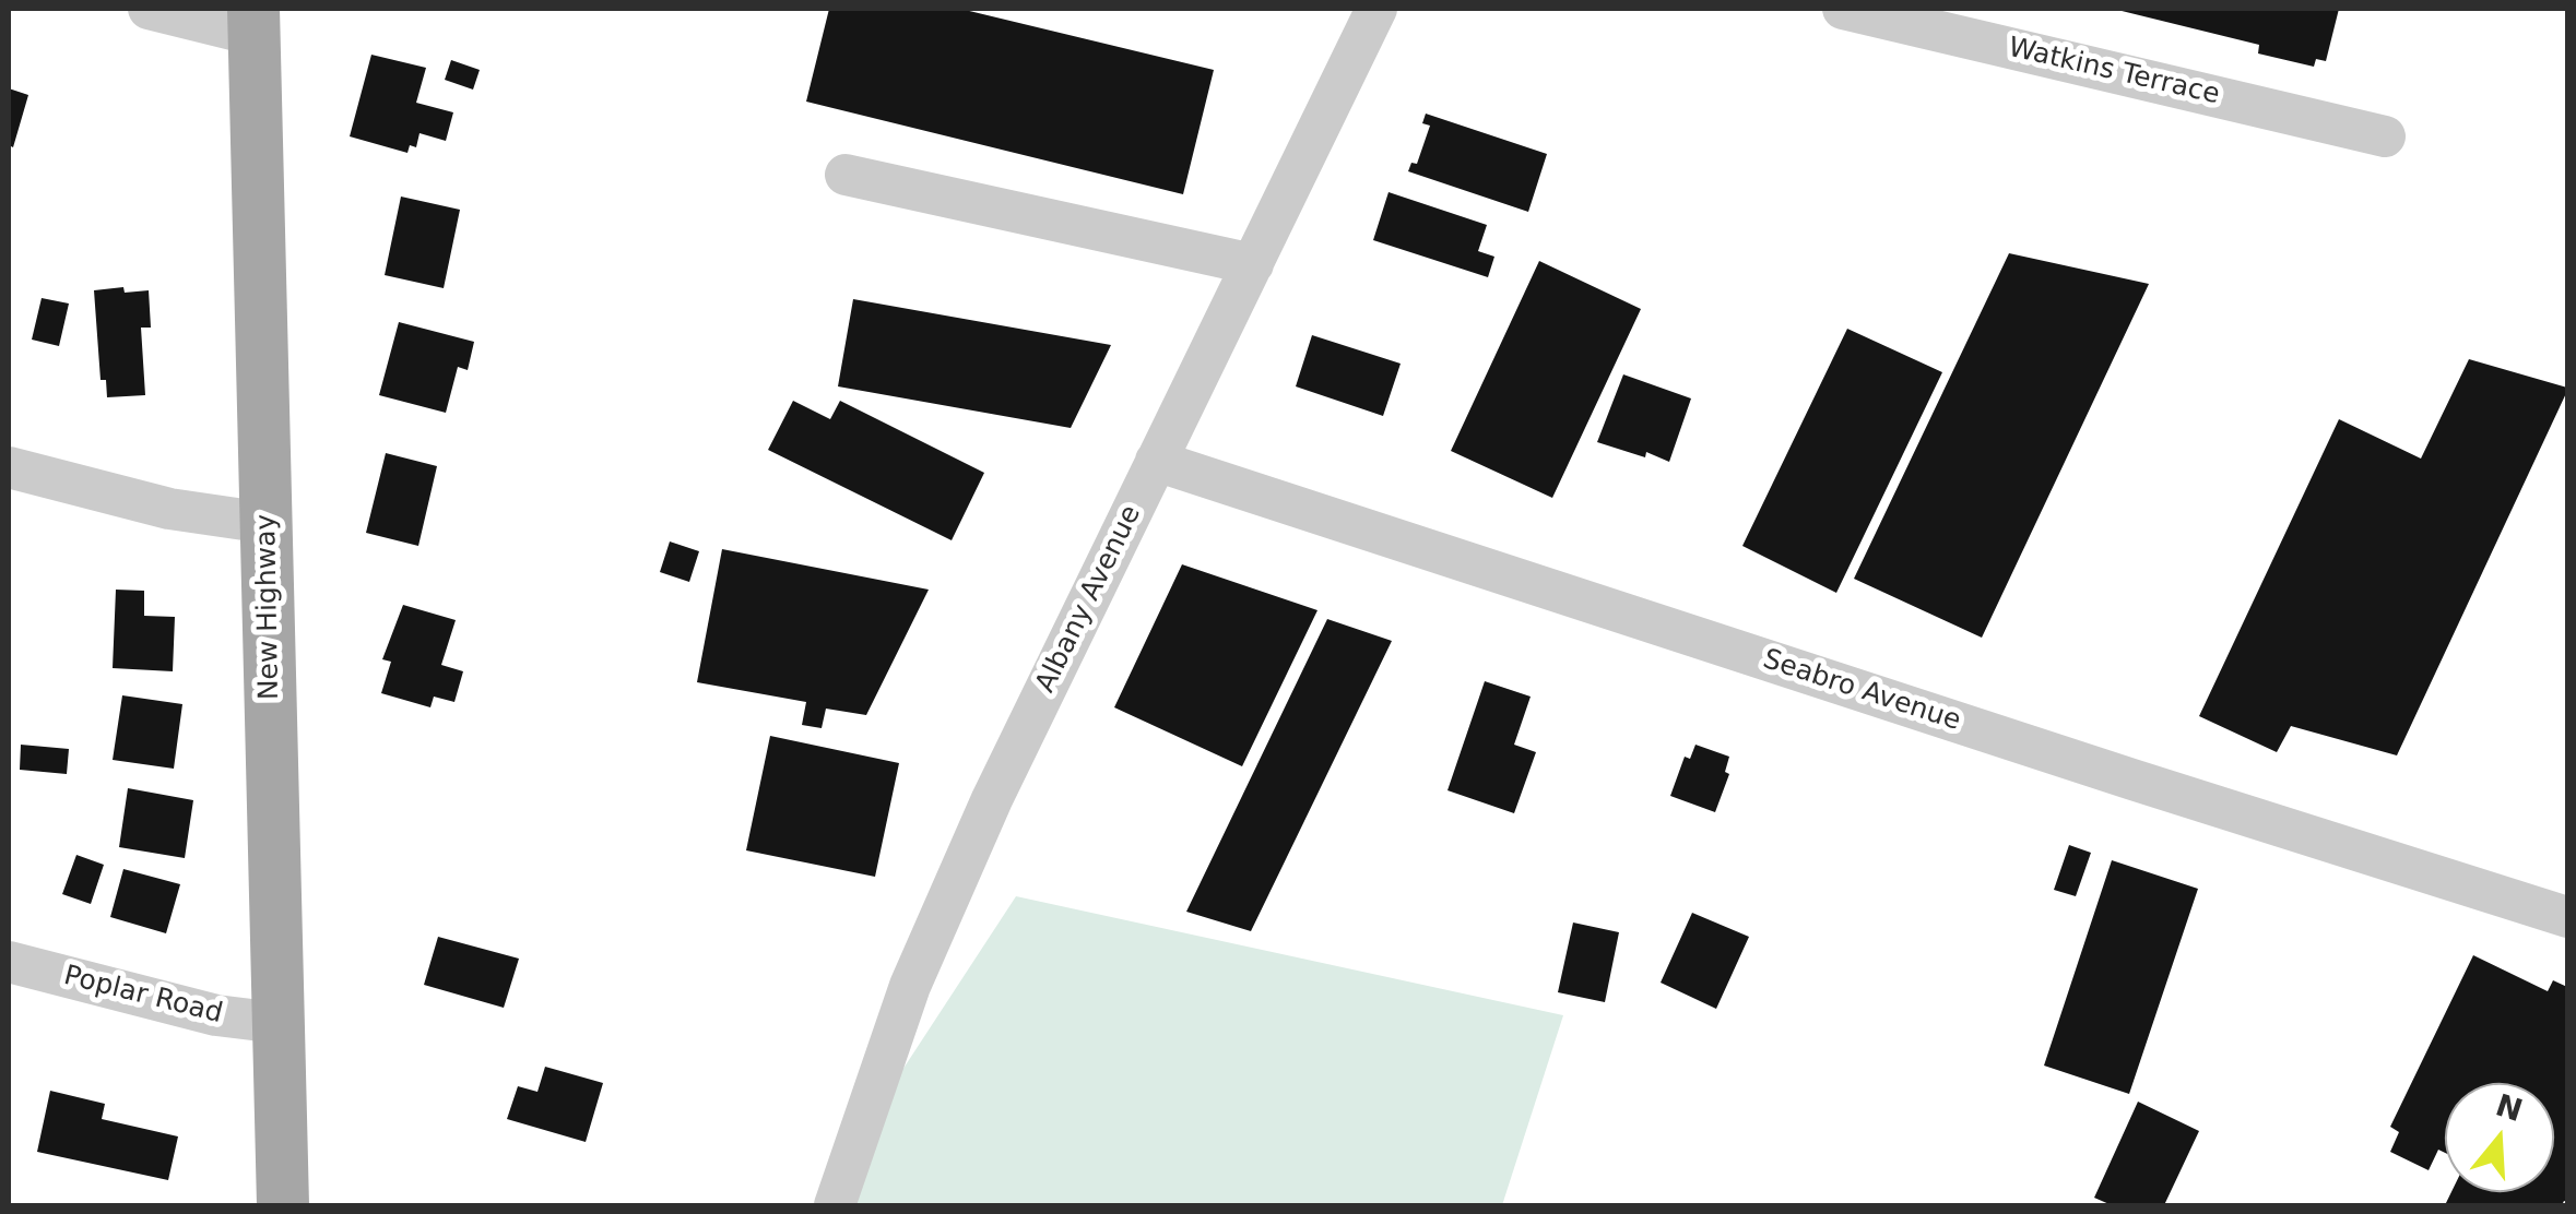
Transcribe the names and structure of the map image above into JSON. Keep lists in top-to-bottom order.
{
  "streets": {
    "main road": ["New Highway"],
    "street": [
      "Watkins Terrace",
      "Albany Avenue",
      "Seabro Avenue",
      "Poplar Road"
    ]
  },
  "crossings": [
    ["Albany Avenue", "Seabro Avenue"],
    ["New Highway", "Poplar Road"]
  ],
  "north": "top"
}
